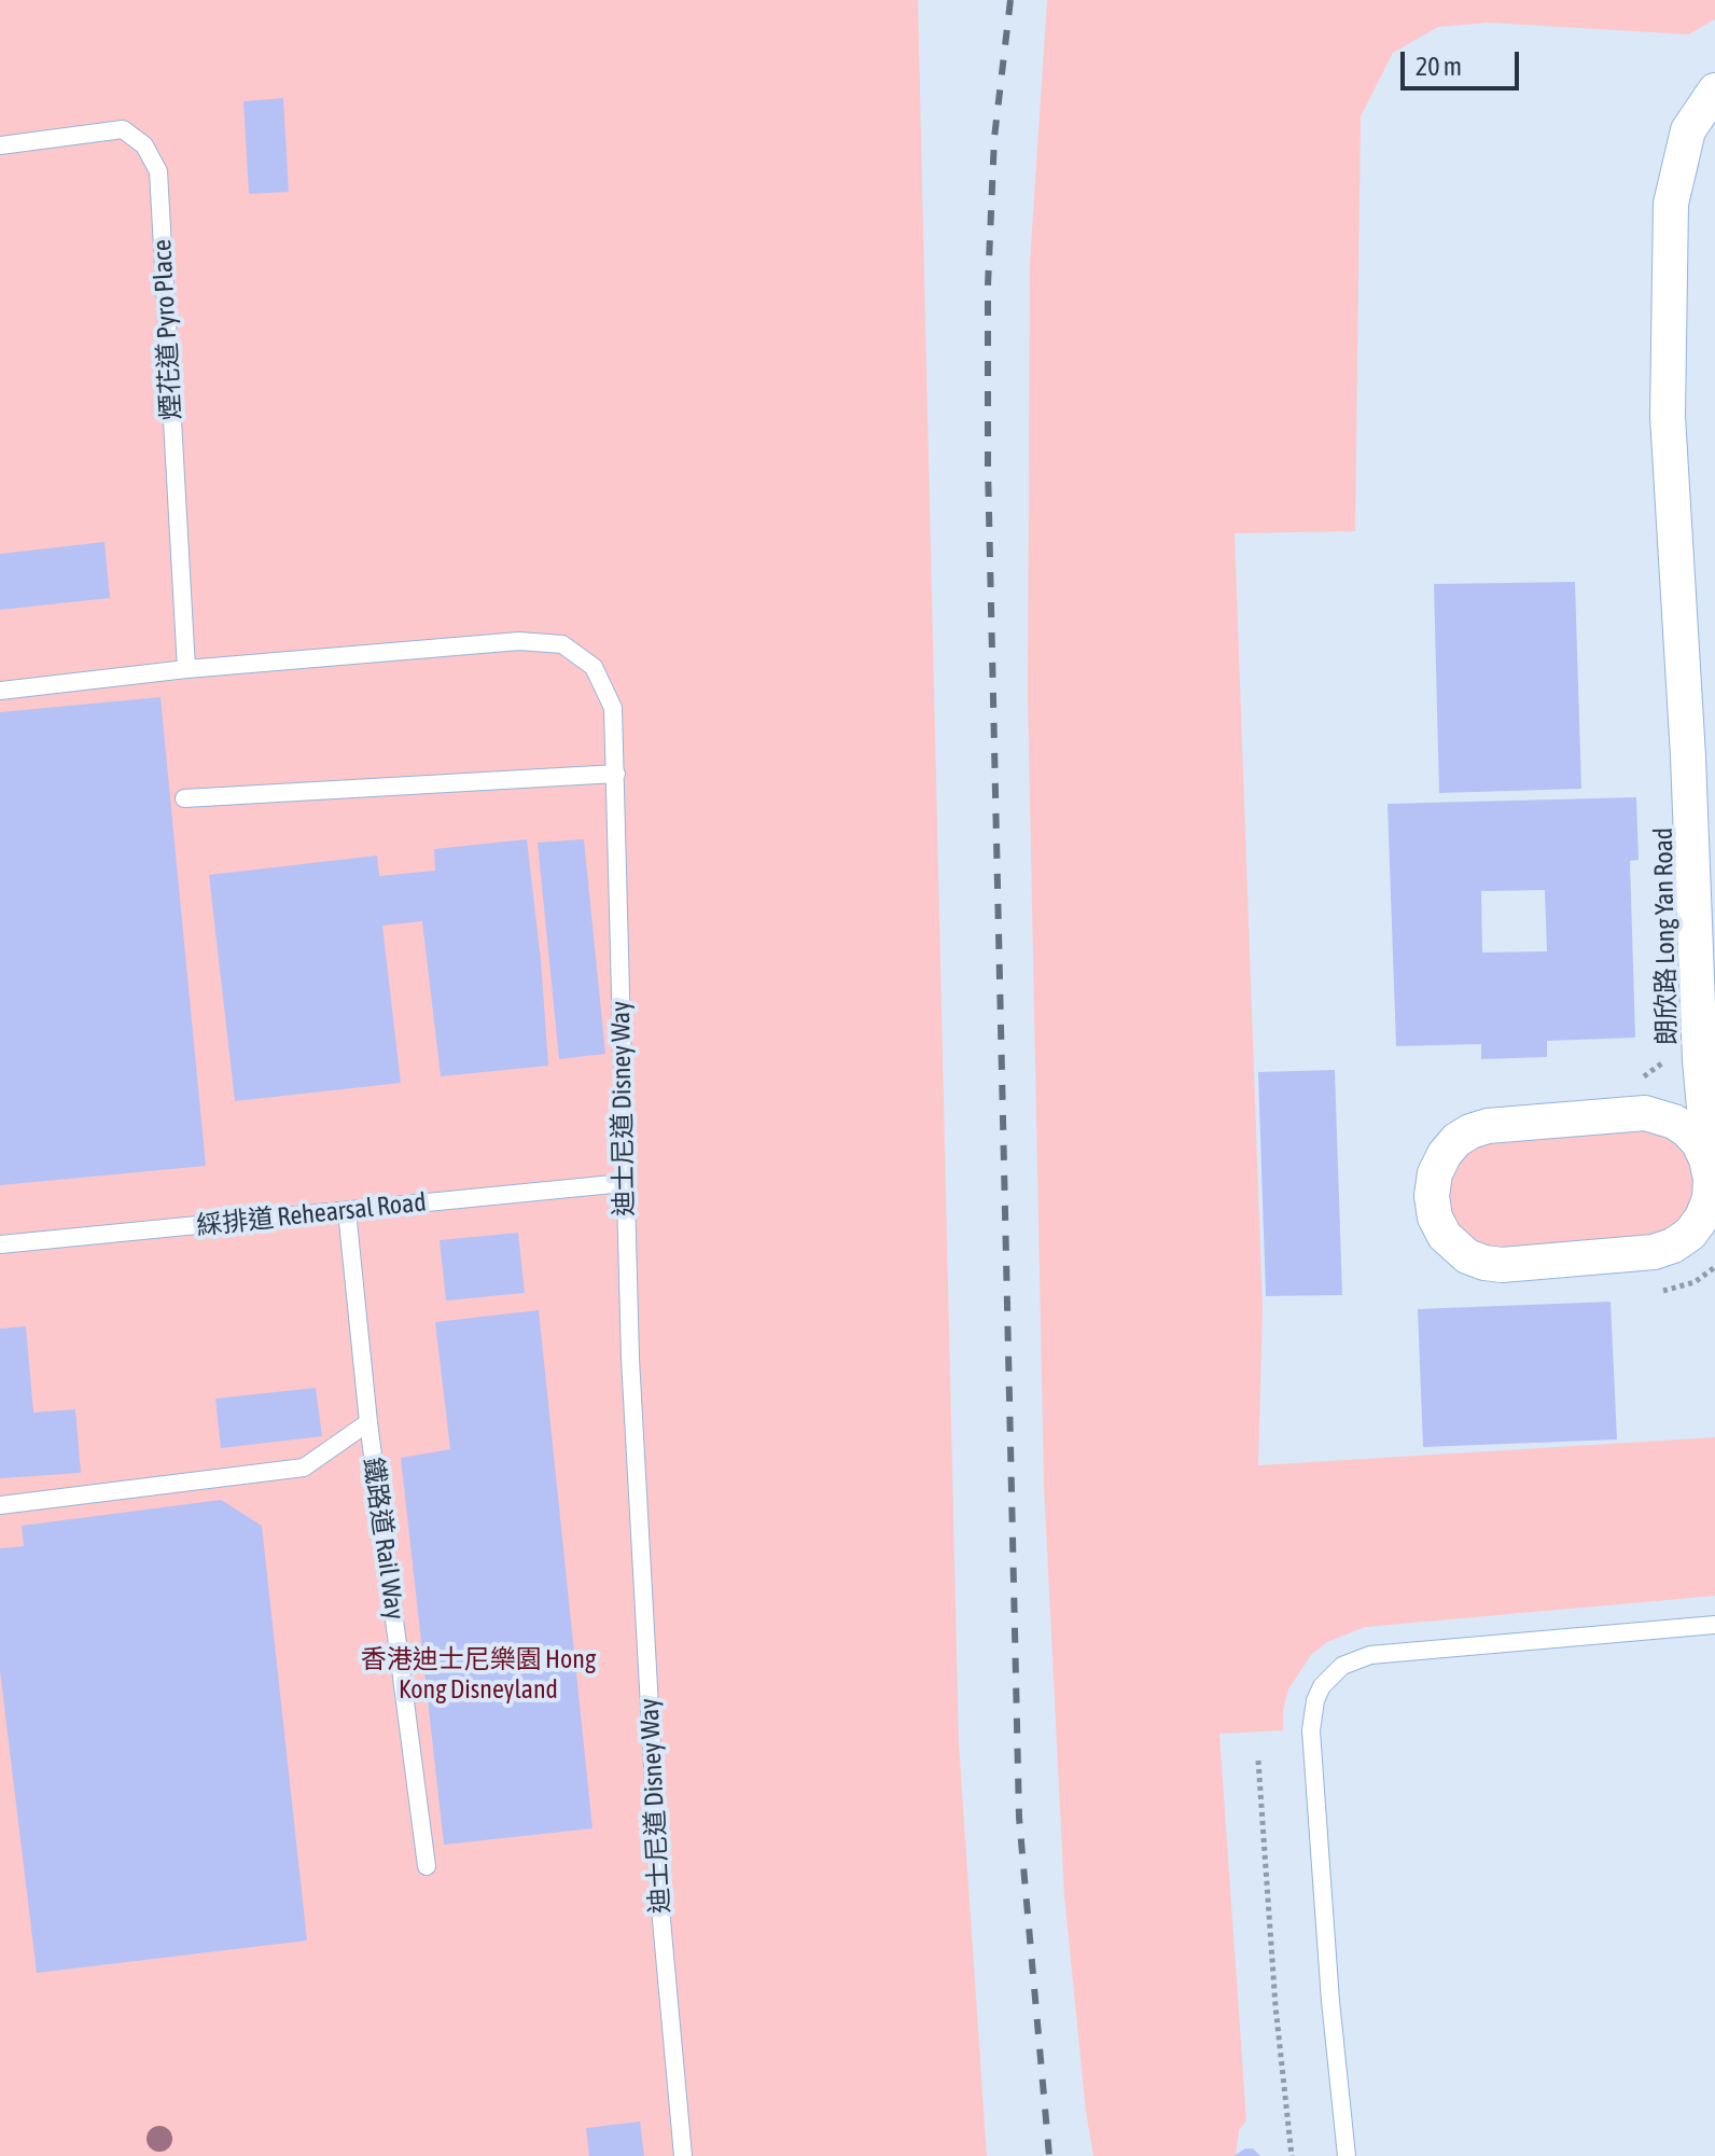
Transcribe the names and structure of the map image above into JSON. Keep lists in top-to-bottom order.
{
  "streets": {
    "street": ["朗欣路 Long Yan Road"],
    "lane": [
      "煙花道 Pyro Place",
      "迪士尼道 Disney Way",
      "綵排道 Rehearsal Road",
      "鐵路道 Rail Way"
    ]
  },
  "crossings": [
    ["煙花道 Pyro Place", "迪士尼道 Disney Way"],
    ["迪士尼道 Disney Way", "綵排道 Rehearsal Road"],
    ["綵排道 Rehearsal Road", "鐵路道 Rail Way"]
  ],
  "parks": ["香港迪士尼樂園 Hong Kong Disneyland"],
  "scale_bar": "20 m"
}
